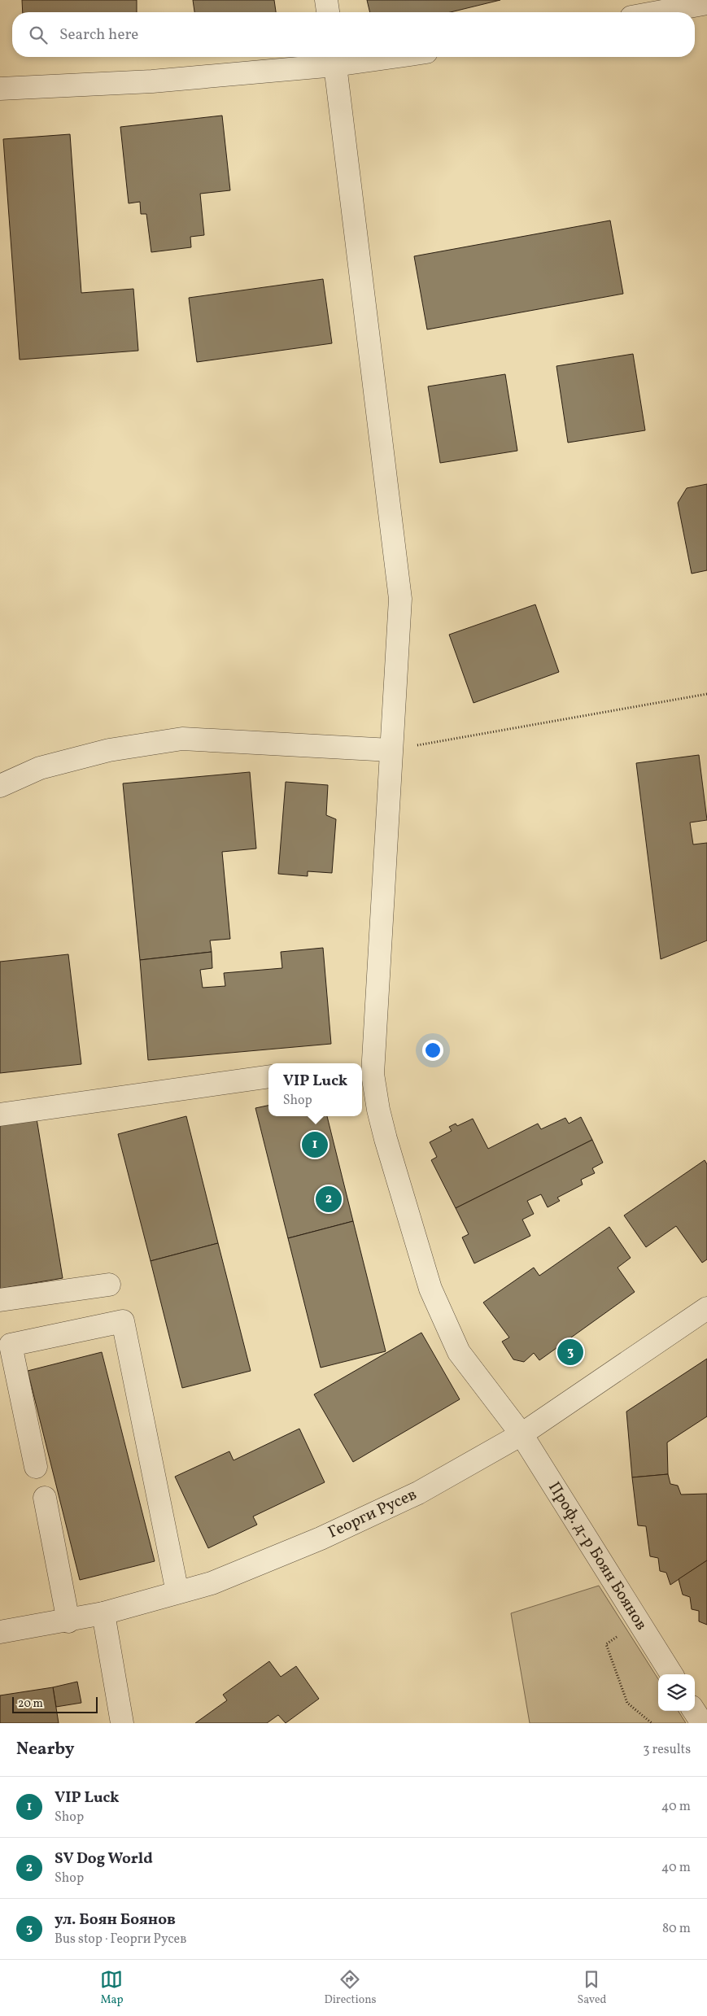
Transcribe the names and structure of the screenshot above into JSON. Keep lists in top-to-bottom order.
{
  "streets": {
    "street": ["Георги Русев", "Проф. д-р Боян Боянов"]
  },
  "crossings": [
    ["Георги Русев", "Проф. д-р Боян Боянов"]
  ],
  "scale_bar": "20 m",
  "page": {
    "search": "Search here",
    "popup": ["VIP Luck", "Shop"],
    "pins": ["1", "2", "3"],
    "scale": "20 m",
    "heading": ["Nearby", "3 results"],
    "list": [
      {
        "mark": "1",
        "name": "VIP Luck",
        "note": "Shop",
        "value": "40 m"
      },
      {
        "mark": "2",
        "name": "SV Dog World",
        "note": "Shop",
        "value": "40 m"
      },
      {
        "mark": "3",
        "name": "ул. Боян Боянов",
        "note": "Bus stop · Георги Русев",
        "value": "80 m"
      }
    ],
    "nav": ["Map", "Directions", "Saved"]
  }
}
